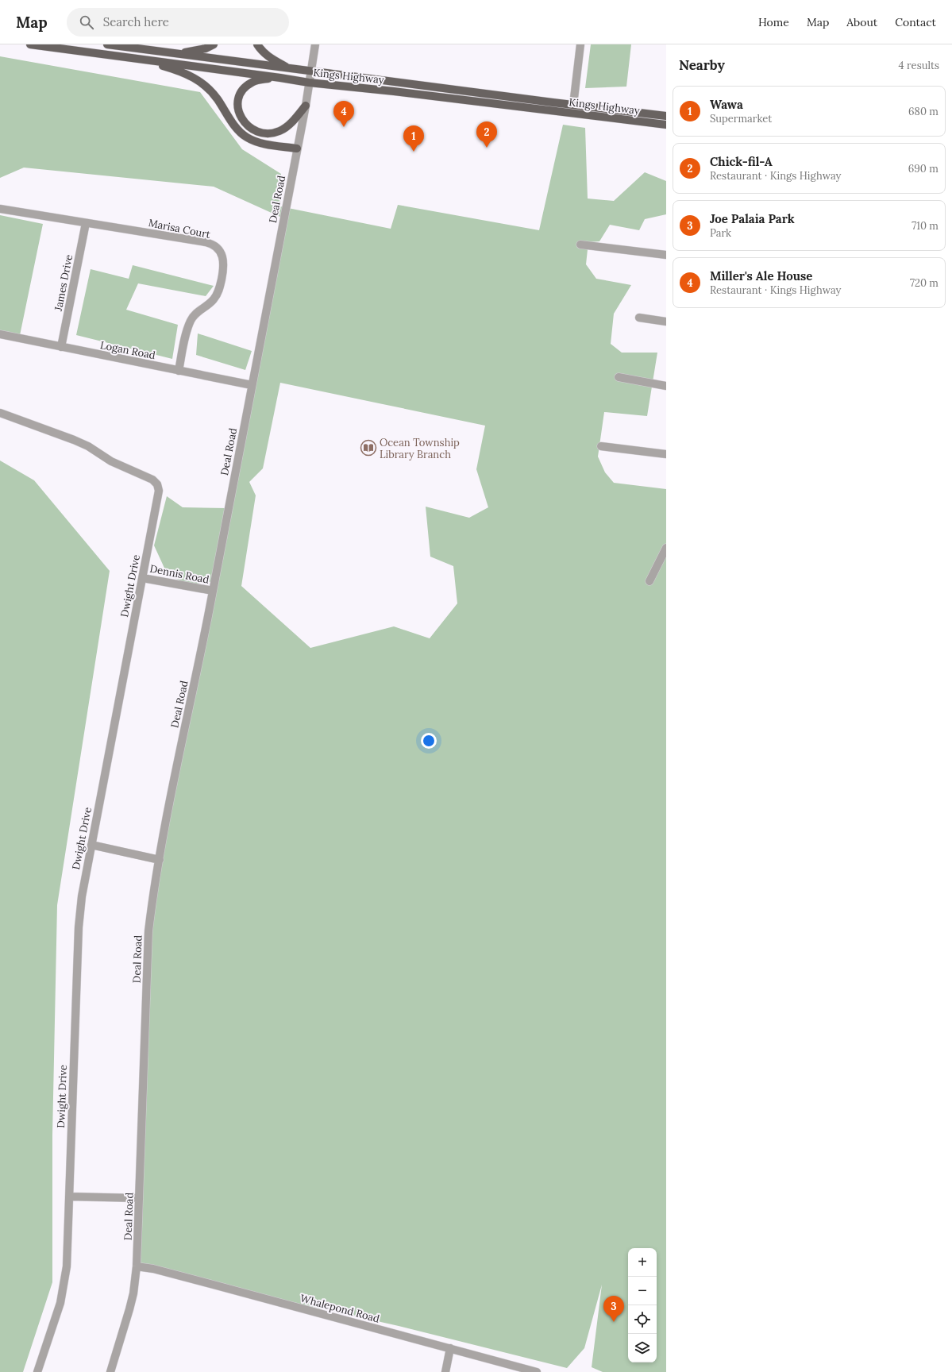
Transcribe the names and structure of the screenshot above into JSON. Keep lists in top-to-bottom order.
{
  "streets": {
    "main road": ["Kings Highway"],
    "street": [
      "Deal Road",
      "Marisa Court",
      "James Drive",
      "Logan Road",
      "Dennis Road",
      "Dwight Drive",
      "Whalepond Road"
    ]
  },
  "crossings": [
    ["Kings Highway", "Deal Road"],
    ["Deal Road", "Logan Road"],
    ["Deal Road", "Dennis Road"],
    ["Deal Road", "Whalepond Road"],
    ["Marisa Court", "James Drive"],
    ["Marisa Court", "Logan Road"],
    ["James Drive", "Logan Road"],
    ["Dennis Road", "Dwight Drive"]
  ],
  "places": {
    "library": ["Ocean Township Library Branch"]
  },
  "page": {
    "header": "Map",
    "search": "Search here",
    "nav": [
      "Home",
      "Map",
      "About",
      "Contact"
    ],
    "heading": ["Nearby", "4 results"],
    "list": [
      {
        "mark": "1",
        "name": "Wawa",
        "note": "Supermarket",
        "value": "680 m"
      },
      {
        "mark": "2",
        "name": "Chick-fil-A",
        "note": "Restaurant · Kings Highway",
        "value": "690 m"
      },
      {
        "mark": "3",
        "name": "Joe Palaia Park",
        "note": "Park",
        "value": "710 m"
      },
      {
        "mark": "4",
        "name": "Miller's Ale House",
        "note": "Restaurant · Kings Highway",
        "value": "720 m"
      }
    ],
    "pins": [
      "4",
      "2",
      "1",
      "3"
    ],
    "map_buttons": ["+", "−"]
  }
}
